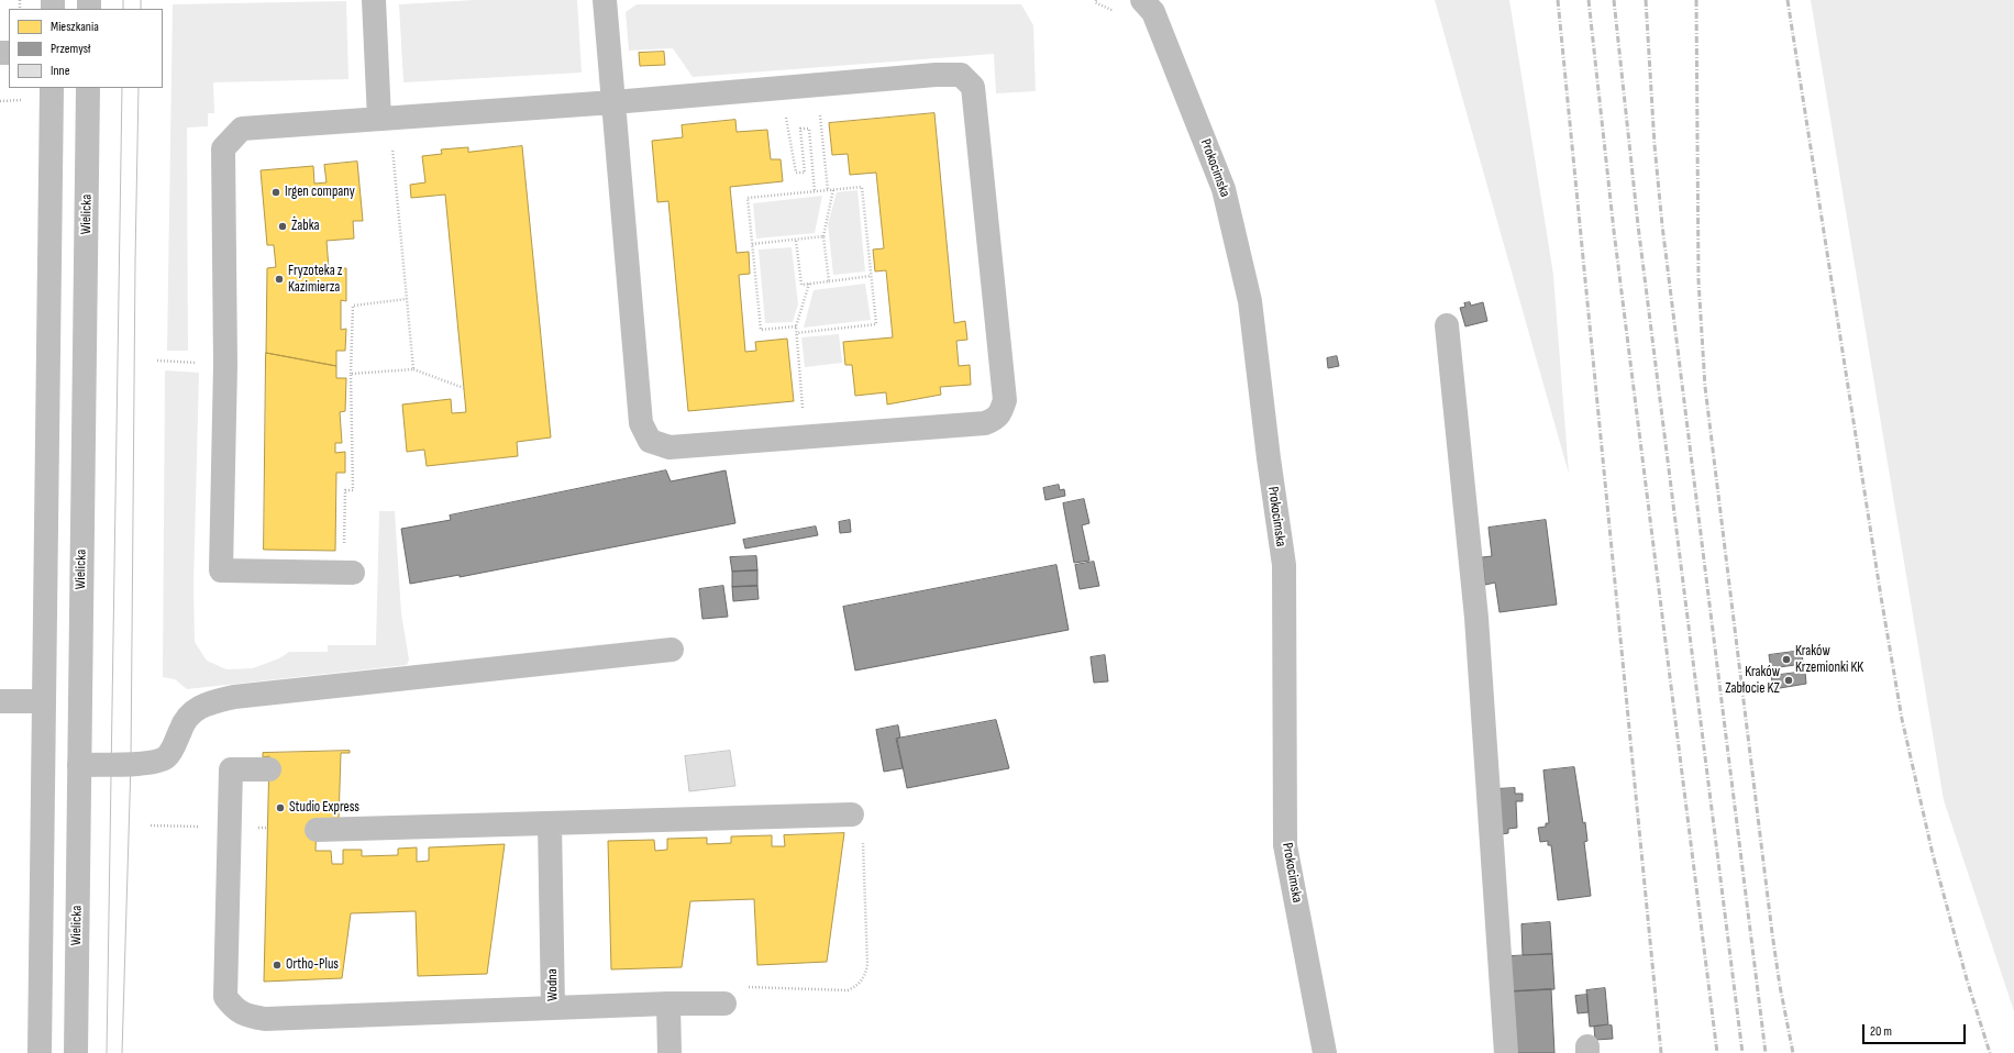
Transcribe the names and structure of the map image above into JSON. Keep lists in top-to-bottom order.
{
  "streets": {
    "main road": ["Prokocimska", "Wielicka", "Wodna"]
  },
  "places": [
    "Irgen company",
    "Żabka",
    "Fryzoteka z Kazimierza",
    "Kraków Krzemionki KK",
    "Kraków Zabłocie KZ",
    "Studio Express",
    "Ortho-Plus"
  ],
  "legend": ["Mieszkania", "Przemysł", "Inne"],
  "scale_bar": "20 m"
}
